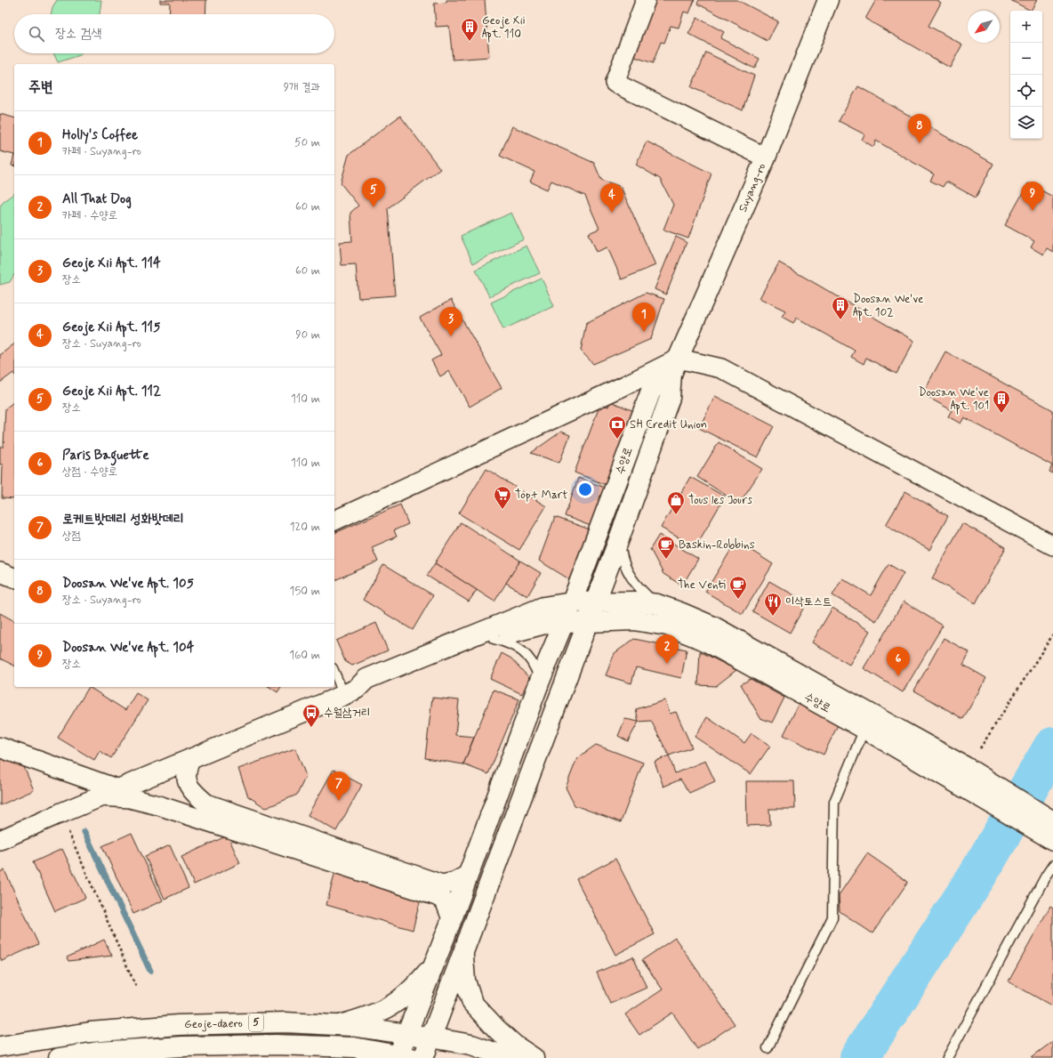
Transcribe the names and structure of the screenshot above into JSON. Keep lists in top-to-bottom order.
{
  "streets": {
    "street": [
      "Suyang-ro",
      "수양로",
      "5",
      "Geoje-daero"
    ]
  },
  "crossings": [
    ["Suyang-ro", "수양로"]
  ],
  "places": {
    "building": ["Geoje Xii Apt. 110", "Doosan We've Apt. 102", "Doosan We've Apt. 101"],
    "bank": ["SH Credit Union"],
    "supermarket": ["Top+ Mart"],
    "shop": ["Tous les Jours"],
    "cafe": ["Baskin-Robbins", "The Venti"],
    "restaurant": ["이삭토스트"],
    "bus stop": ["수월삼거리"]
  },
  "north": "bottom left",
  "page": {
    "map_buttons": ["+", "−"],
    "search": "장소 검색",
    "heading": ["주변", "9개 결과"],
    "list": [
      {
        "mark": "1",
        "name": "Holly's Coffee",
        "note": "카페 · Suyang-ro",
        "value": "50 m"
      },
      {
        "mark": "2",
        "name": "All That Dog",
        "note": "카페 · 수양로",
        "value": "60 m"
      },
      {
        "mark": "3",
        "name": "Geoje Xii Apt. 114",
        "note": "장소",
        "value": "60 m"
      },
      {
        "mark": "4",
        "name": "Geoje Xii Apt. 115",
        "note": "장소 · Suyang-ro",
        "value": "90 m"
      },
      {
        "mark": "5",
        "name": "Geoje Xii Apt. 112",
        "note": "장소",
        "value": "110 m"
      },
      {
        "mark": "6",
        "name": "Paris Baguette",
        "note": "상점 · 수양로",
        "value": "110 m"
      },
      {
        "mark": "7",
        "name": "로케트밧데리 성화밧데리",
        "note": "상점",
        "value": "120 m"
      },
      {
        "mark": "8",
        "name": "Doosan We've Apt. 105",
        "note": "장소 · Suyang-ro",
        "value": "150 m"
      },
      {
        "mark": "9",
        "name": "Doosan We've Apt. 104",
        "note": "장소",
        "value": "160 m"
      }
    ],
    "pins": [
      "8",
      "5",
      "9",
      "4",
      "1",
      "3",
      "2",
      "6",
      "7"
    ]
  }
}
